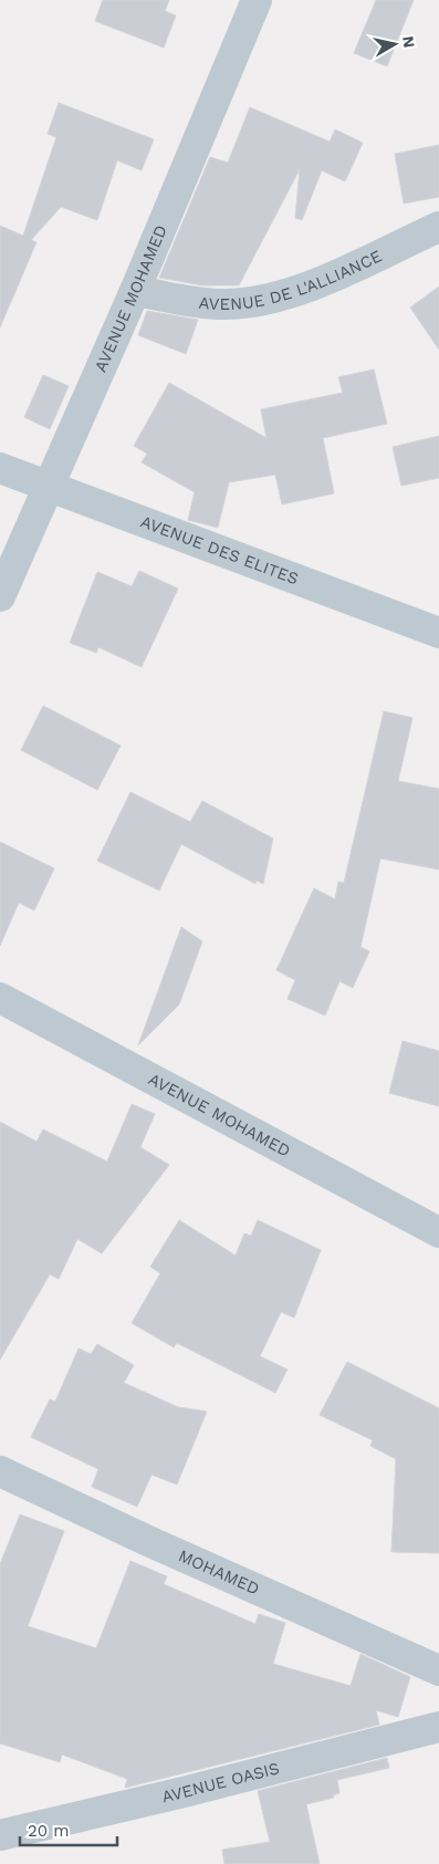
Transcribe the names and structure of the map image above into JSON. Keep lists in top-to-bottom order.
{
  "streets": {
    "street": [
      "AVENUE DE L'ALLIANCE",
      "AVENUE MOHAMED",
      "AVENUE DES ELITES",
      "MOHAMED",
      "AVENUE OASIS"
    ]
  },
  "crossings": [
    ["AVENUE DE L'ALLIANCE", "AVENUE MOHAMED"],
    ["AVENUE MOHAMED", "AVENUE DES ELITES"]
  ],
  "scale_bar": "20 m",
  "north": "right"
}
